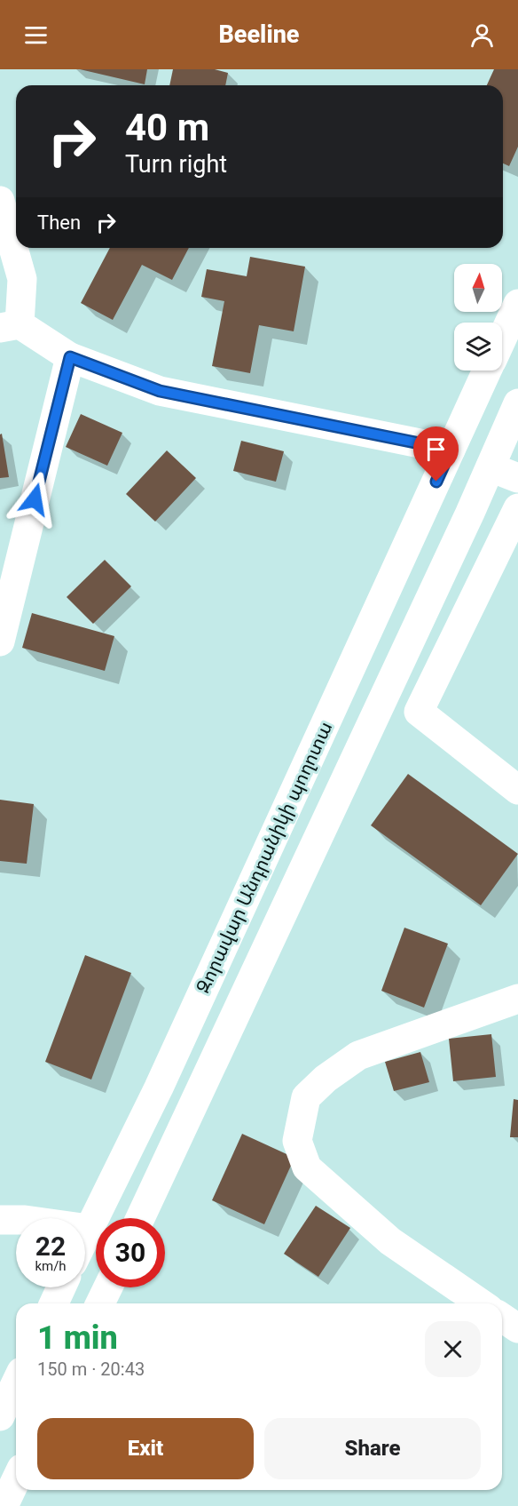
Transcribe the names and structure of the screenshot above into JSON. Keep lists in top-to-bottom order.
{
  "streets": {
    "main road": ["Զորավար Անդրանիկի պողոտա"]
  },
  "north": "top",
  "page": {
    "header": "Beeline",
    "turn": ["40 m", "Turn right"],
    "then": "Then",
    "speed": "22 km/h",
    "limit": "30",
    "heading": ["1 min", "150 m · 20:43"],
    "buttons": ["Exit", "Share"]
  }
}
